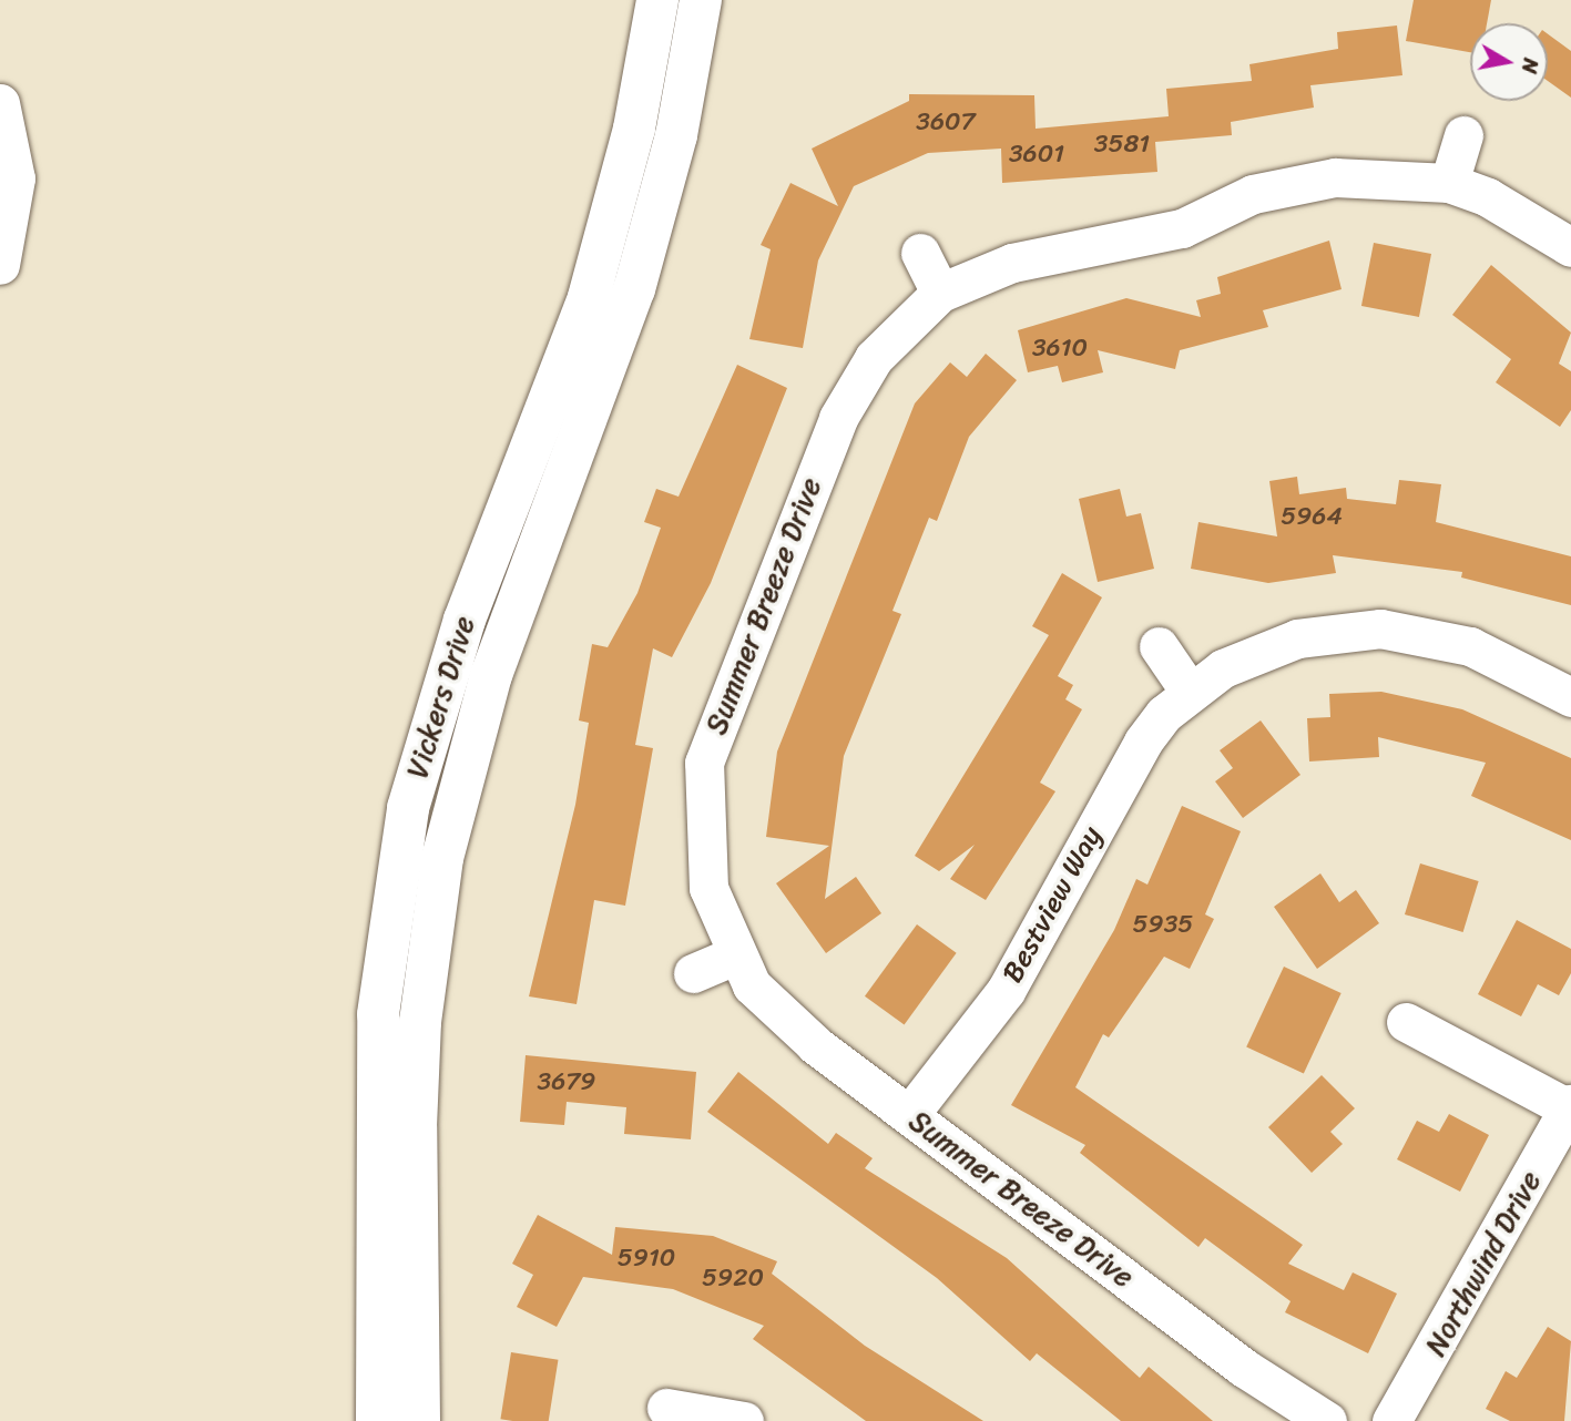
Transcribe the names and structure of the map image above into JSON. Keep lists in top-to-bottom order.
{
  "streets": {
    "main road": ["Vickers Drive"],
    "street": ["Summer Breeze Drive", "Bestview Way", "Northwind Drive"]
  },
  "crossings": [
    ["Summer Breeze Drive", "Bestview Way"]
  ],
  "house_numbers": [
    "3607",
    "3581",
    "3601",
    "3610",
    "5964",
    "5935",
    "3679",
    "5910",
    "5920"
  ],
  "north": "right"
}
